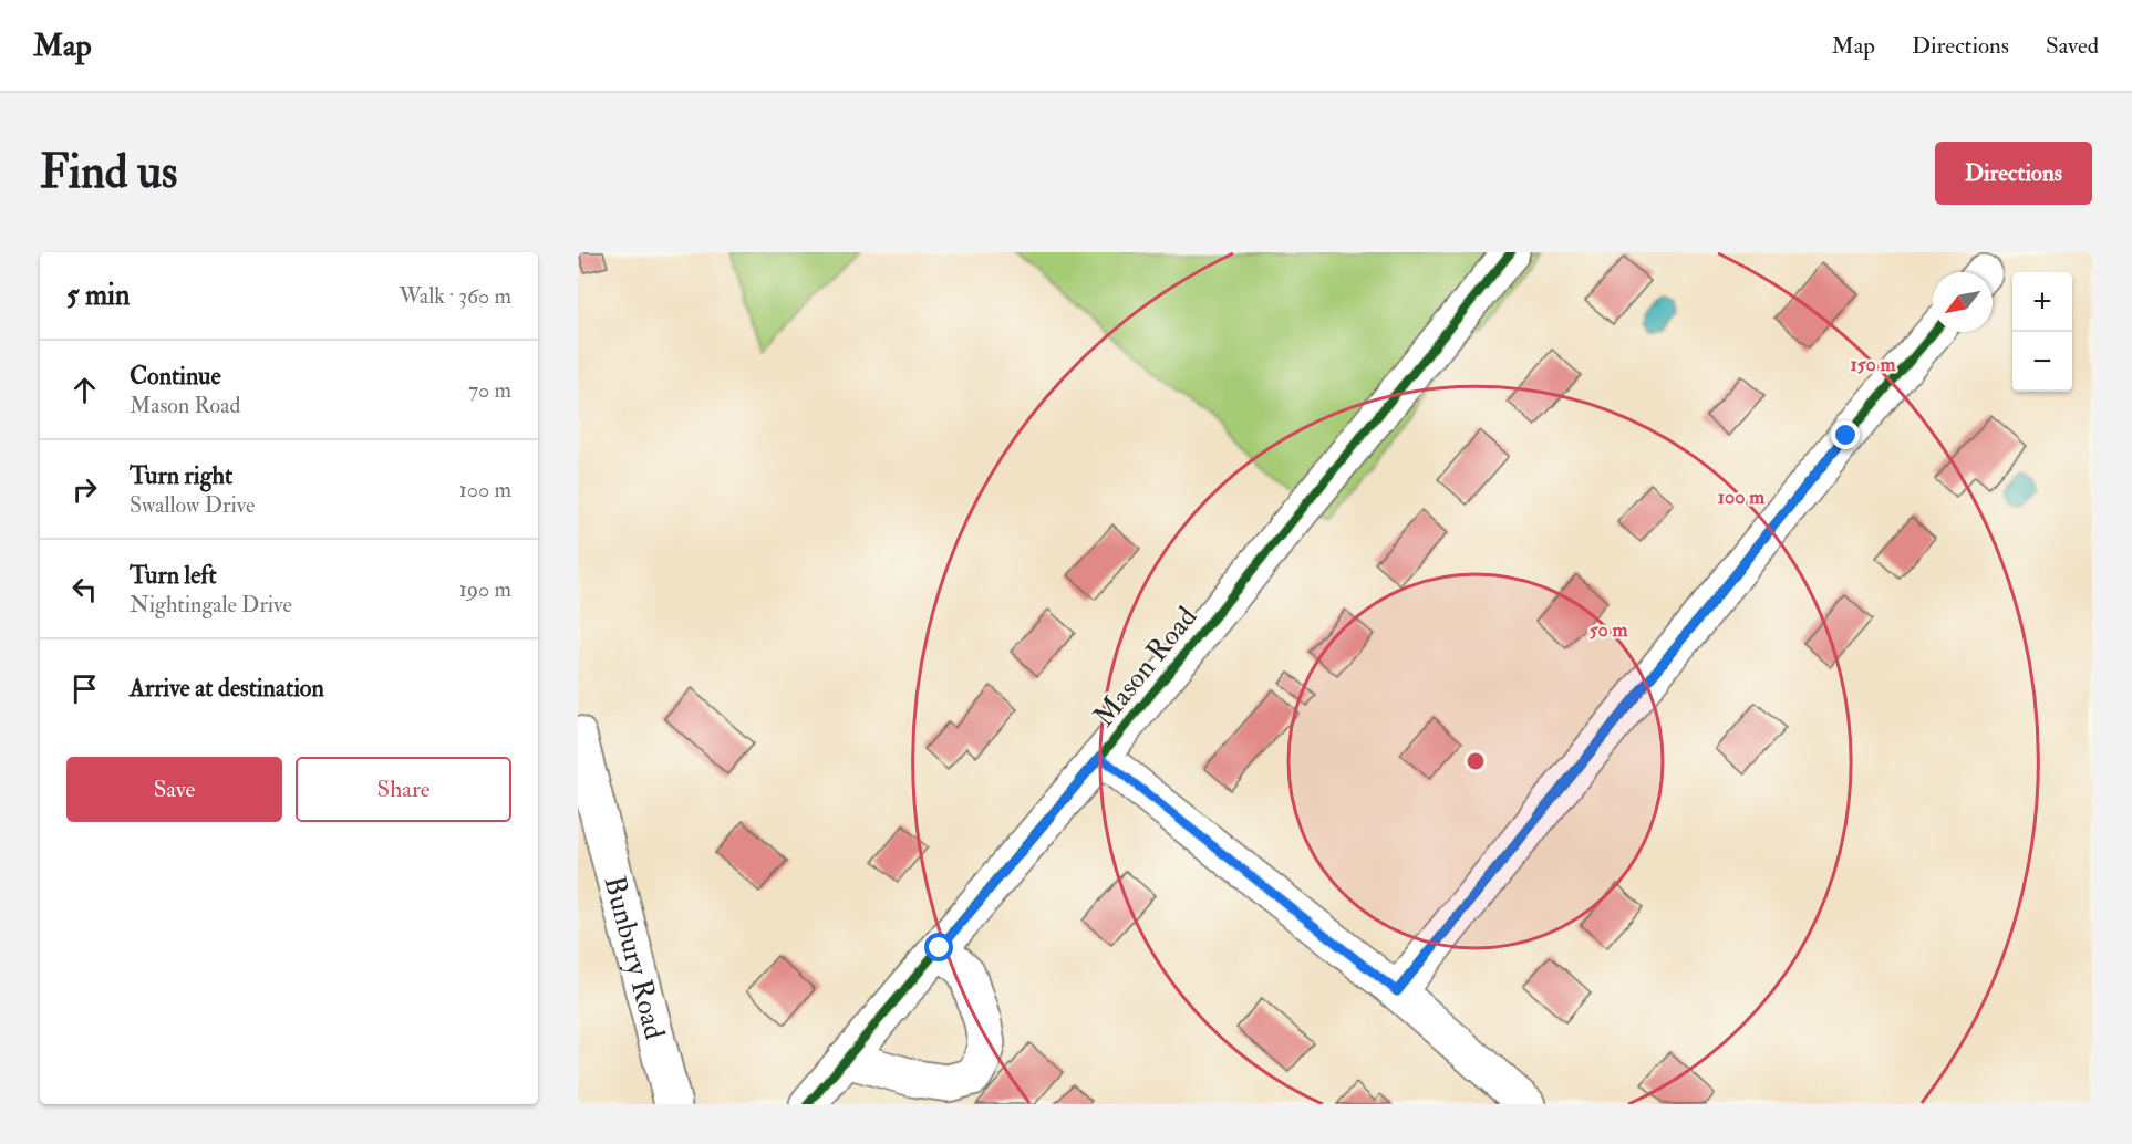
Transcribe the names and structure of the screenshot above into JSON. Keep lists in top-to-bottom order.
{
  "streets": {
    "street": ["Mason Road", "Bunbury Road"]
  },
  "north": "bottom left",
  "page": {
    "header": "Map",
    "nav": ["Map", "Directions", "Saved"],
    "buttons": [
      "Directions",
      ["Save", "Share"]
    ],
    "title": "Find us",
    "heading": ["5 min", "Walk · 360 m"],
    "map_buttons": ["+", "−"],
    "list": [
      ["Continue", "Mason Road", "70 m"],
      ["Turn right", "Swallow Drive", "100 m"],
      ["Turn left", "Nightingale Drive", "190 m"],
      "Arrive at destination"
    ]
  },
  "rings": ["150 m", "100 m", "50 m"]
}
